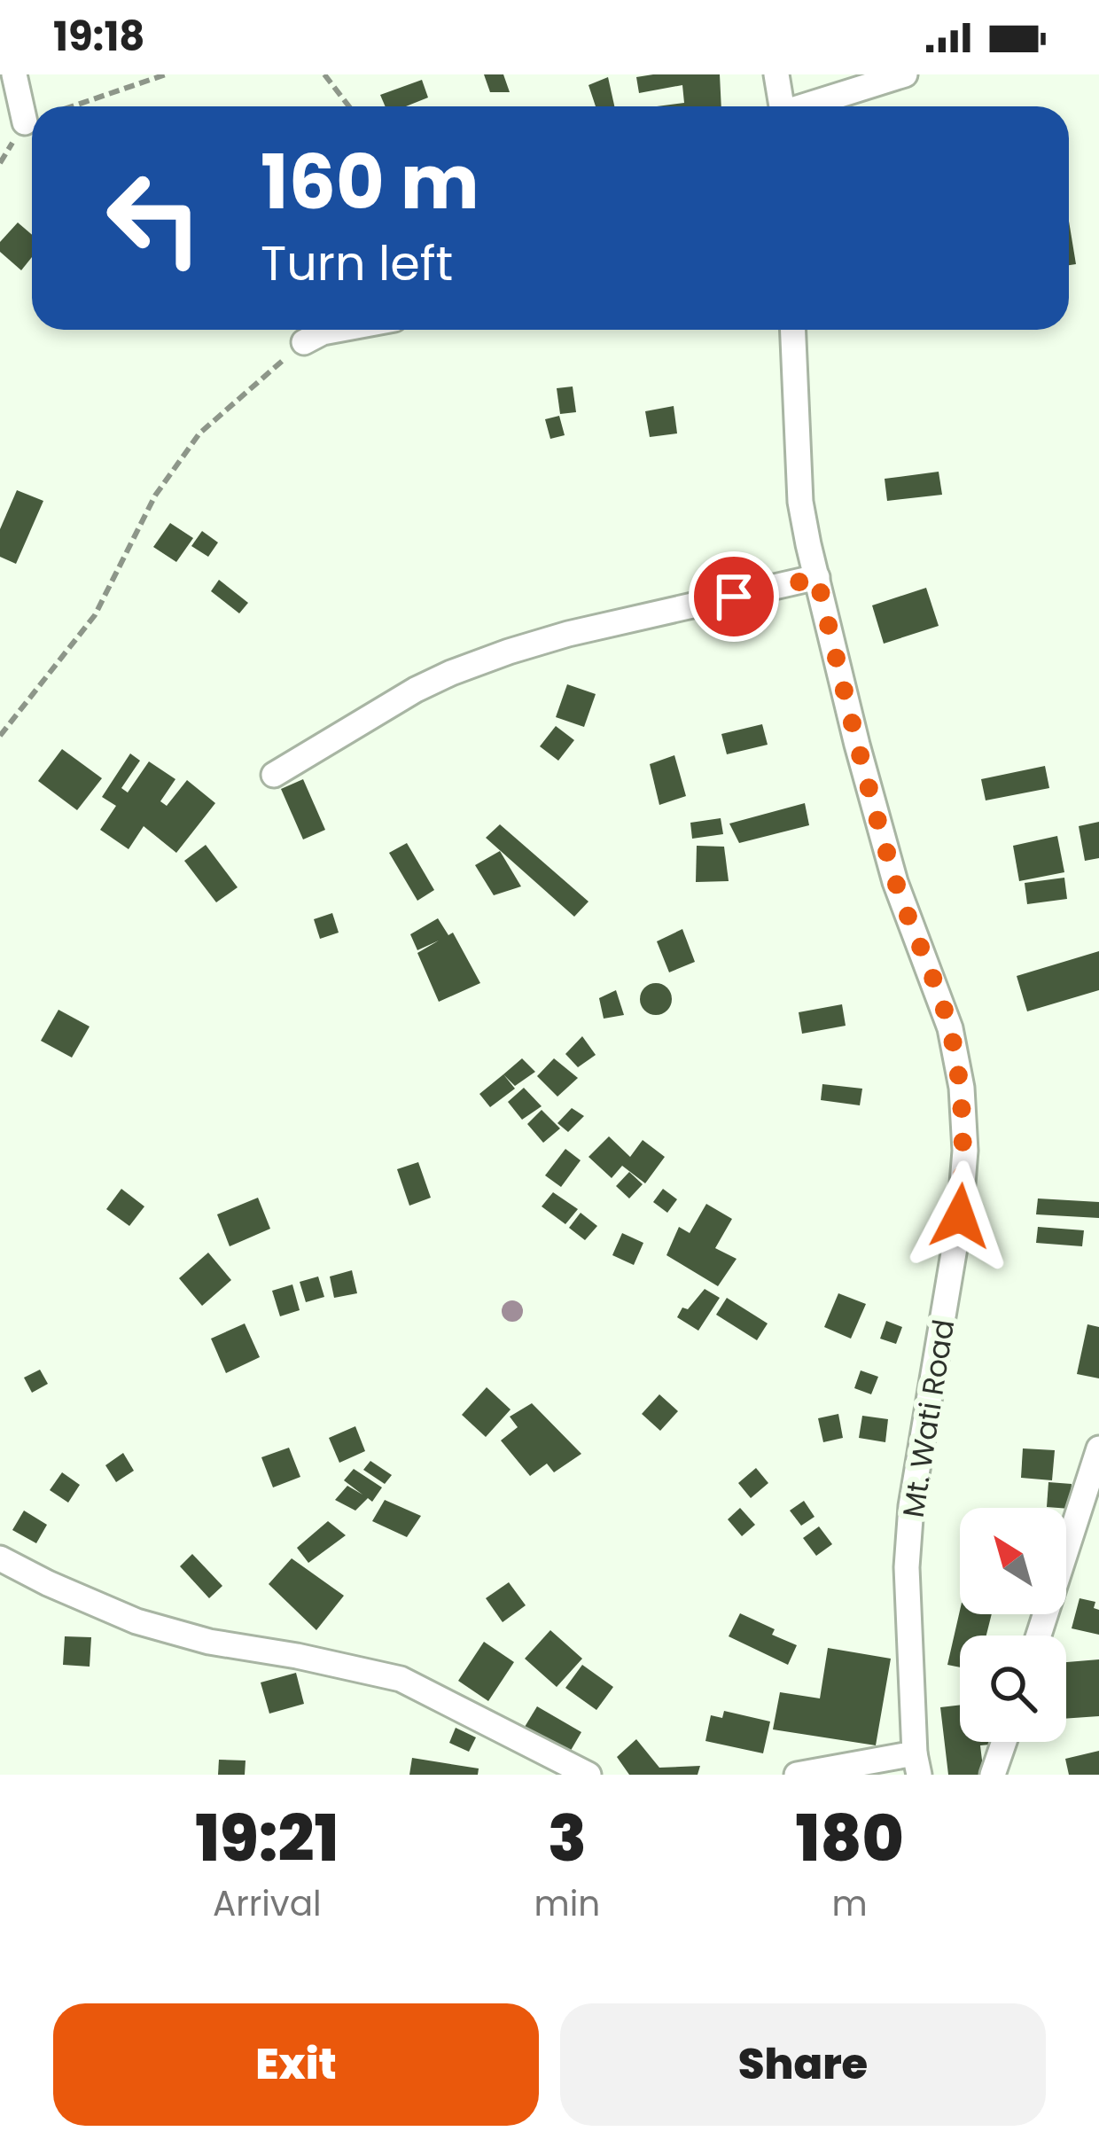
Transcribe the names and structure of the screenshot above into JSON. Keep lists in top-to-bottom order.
{
  "streets": {
    "street": ["Mt. Wati Road"]
  },
  "north": "top left",
  "page": {
    "status": "19:18",
    "turn": ["160 m", "Turn left"],
    "eta": [
      "19:21",
      "Arrival",
      "3",
      "min",
      "180",
      "m"
    ],
    "buttons": ["Exit", "Share"]
  }
}
